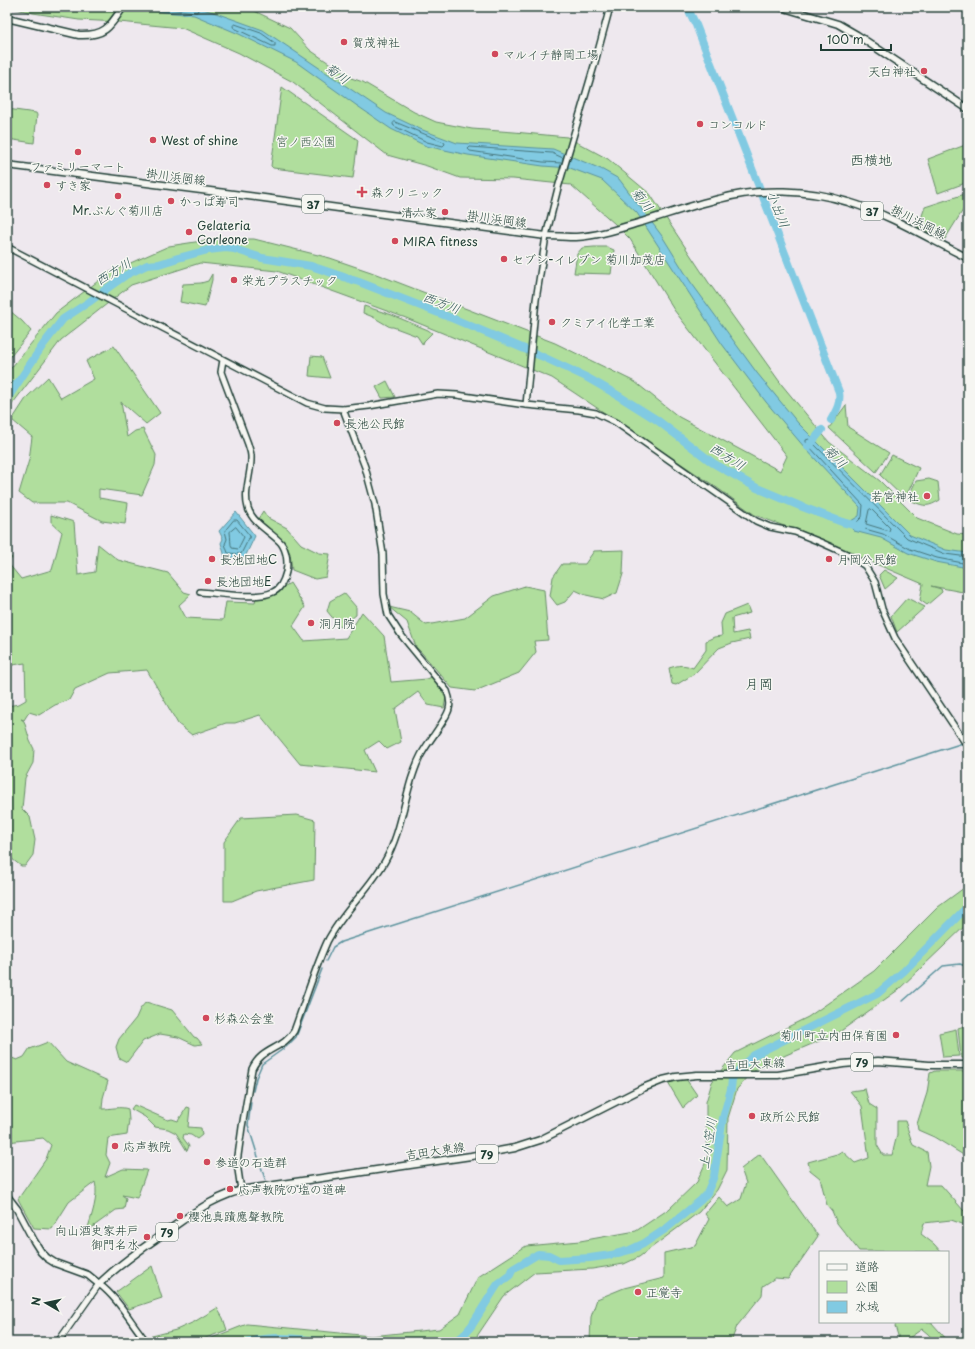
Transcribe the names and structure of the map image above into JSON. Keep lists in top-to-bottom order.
{
  "streets": {
    "main road": [
      "掛川浜岡線",
      "37",
      "79",
      "吉田大東線"
    ]
  },
  "districts": ["西横地", "月岡"],
  "water": [
    "菊川",
    "小出川",
    "西方川",
    "上小笠川"
  ],
  "parks": ["宮ノ西公園"],
  "places": {
    "other": [
      "賀茂神社",
      "マルイチ静岡工場",
      "天白神社",
      "コンコルド",
      "West of shine",
      "ファミリーマート",
      "すき家",
      "Mr.ぶんぐ菊川店",
      "かっぱ寿司",
      "清六家",
      "Gelateria Corleone",
      "MIRA fitness",
      "セブン-イレブン 菊川加茂店",
      "栄光プラスチック",
      "クミアイ化学工業",
      "長池公民館",
      "若宮神社",
      "長池団地C",
      "月岡公民館",
      "長池団地E",
      "洞月院",
      "杉森公会堂",
      "菊川町立内田保育園",
      "政所公民館",
      "応声教院",
      "参道の石造群",
      "応声教院の塩の道碑",
      "櫻池真蹟應聲教院",
      "向山酒史家井戸 御門名水",
      "正覚寺"
    ],
    "health": ["森クリニック"]
  },
  "legend": ["道路", "公園", "水域"],
  "scale_bar": "100 m",
  "north": "left"
}
